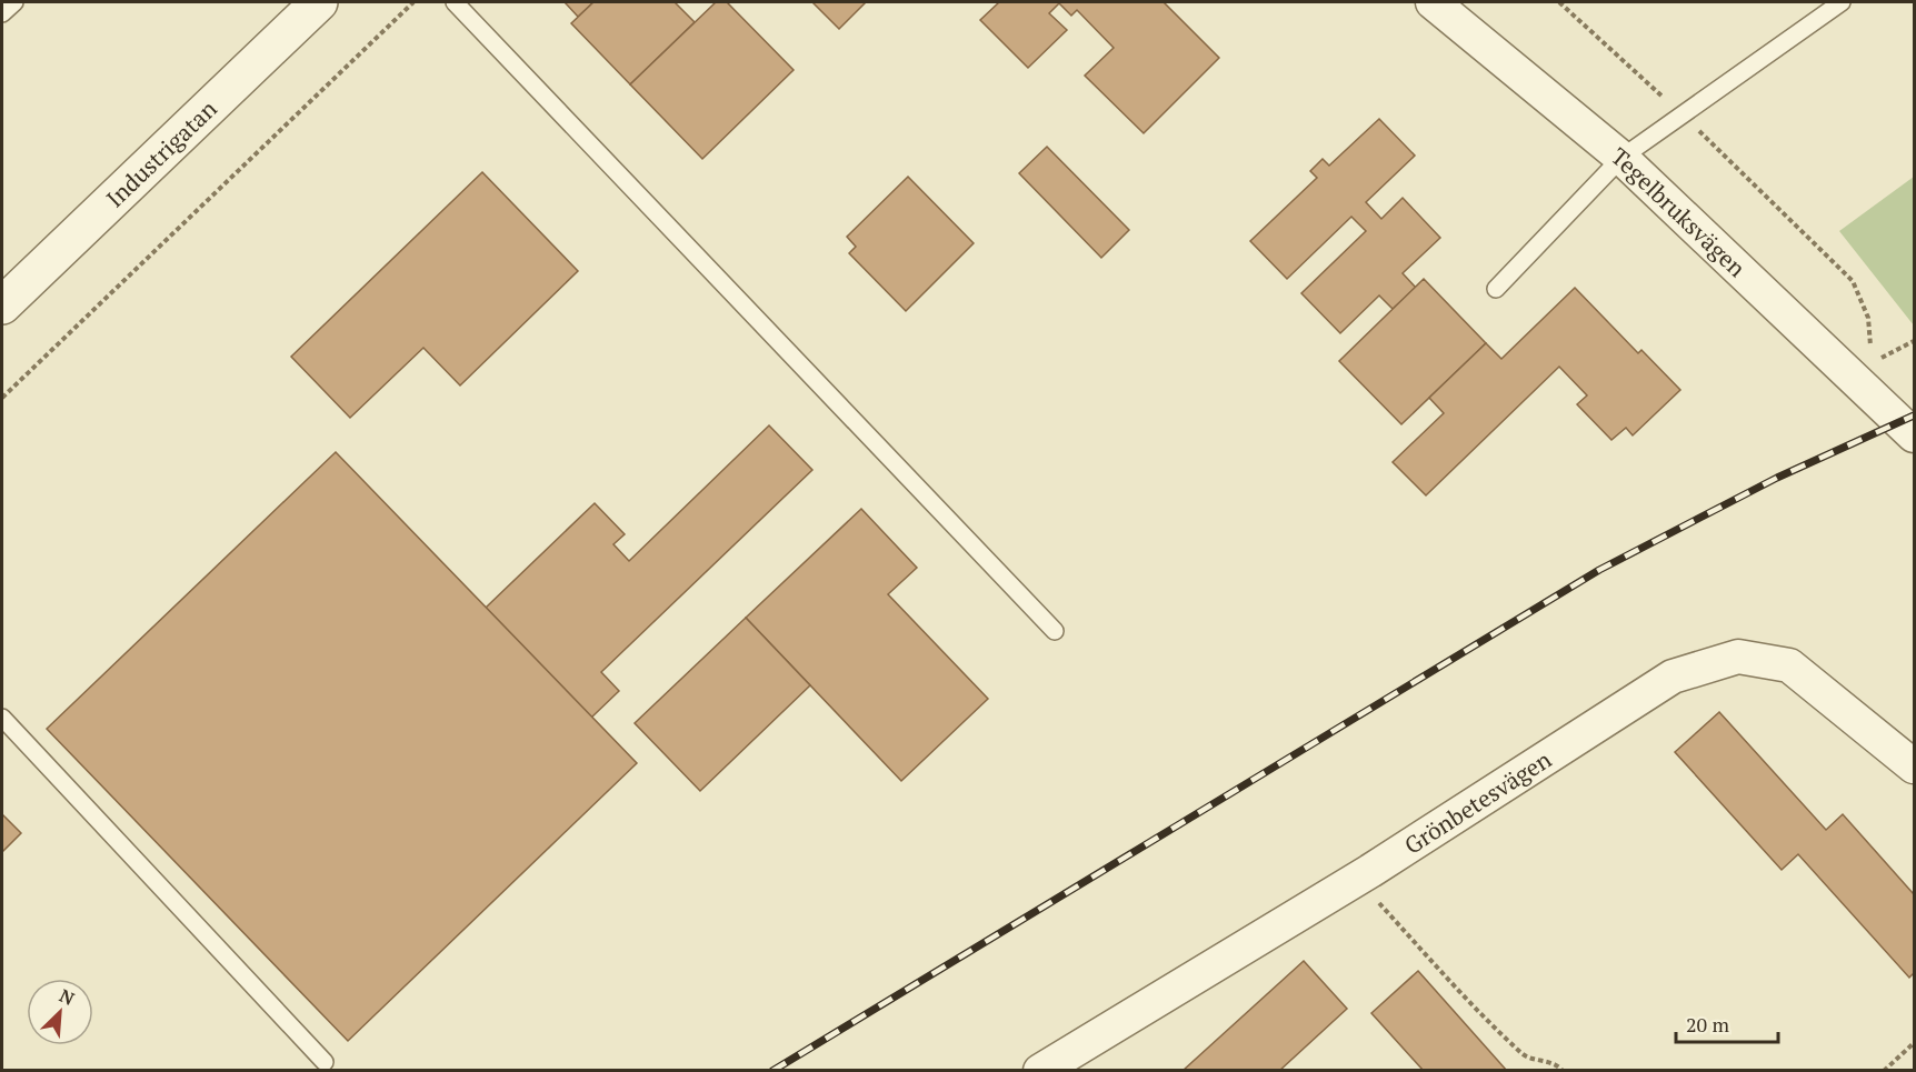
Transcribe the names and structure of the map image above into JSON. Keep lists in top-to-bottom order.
{
  "streets": {
    "street": ["Industrigatan", "Tegelbruksvägen", "Grönbetesvägen"]
  },
  "scale_bar": "20 m",
  "north": "top right"
}
